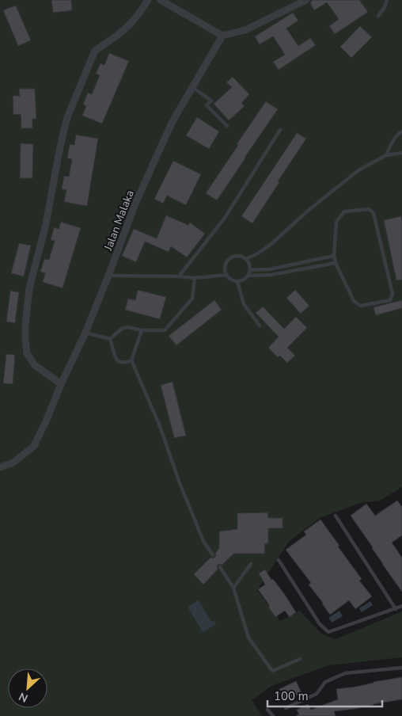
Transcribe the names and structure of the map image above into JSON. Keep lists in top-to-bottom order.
{
  "streets": {
    "street": ["Jalan Malaka"]
  },
  "scale_bar": "100 m",
  "north": "bottom left"
}
